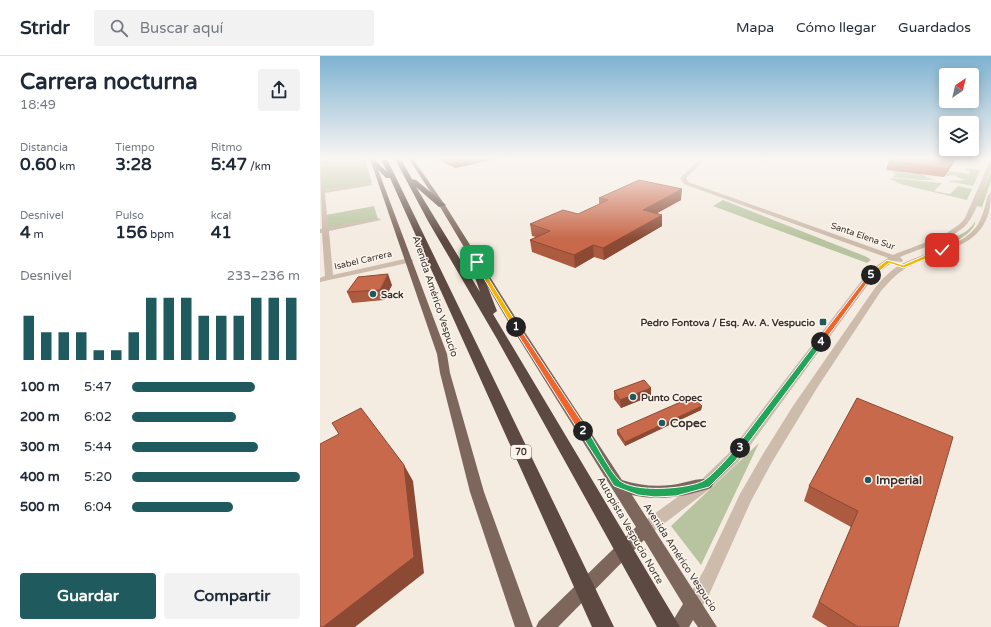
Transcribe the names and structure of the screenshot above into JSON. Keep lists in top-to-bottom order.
{
  "streets": {
    "highway": ["70", "Autopista Vespucio Norte"],
    "main road": ["Avenida Américo Vespucio"],
    "street": ["Santa Elena Sur", "Isabel Carrera"]
  },
  "crossings": [
    ["Isabel Carrera", "Avenida Américo Vespucio"],
    ["Avenida Américo Vespucio", "Autopista Vespucio Norte"]
  ],
  "places": {
    "other": [
      "Sack",
      "Punto Copec",
      "Copec",
      "Imperial"
    ],
    "transit": ["Pedro Fontova / Esq. Av. A. Vespucio"]
  },
  "north": "top right",
  "page": {
    "header": "Stridr",
    "search": "Buscar aquí",
    "nav": ["Mapa", "Cómo llegar", "Guardados"],
    "heading": ["Carrera nocturna", "18:49"],
    "stats": [
      ["Distancia", "0.60 km"],
      ["Tiempo", "3:28"],
      ["Ritmo", "5:47 /km"],
      ["Desnivel", "4 m"],
      ["Pulso", "156 bpm"],
      ["kcal", "41"]
    ],
    "chart": ["Desnivel", "233–236 m"],
    "pins": [
      "5",
      "1",
      "4",
      "2",
      "3"
    ],
    "list": [
      {
        "name": "100 m",
        "note": "5:47"
      },
      {
        "name": "200 m",
        "note": "6:02"
      },
      {
        "name": "300 m",
        "note": "5:44"
      },
      {
        "name": "400 m",
        "note": "5:20"
      },
      {
        "name": "500 m",
        "note": "6:04"
      }
    ],
    "buttons": ["Guardar", "Compartir"]
  }
}
